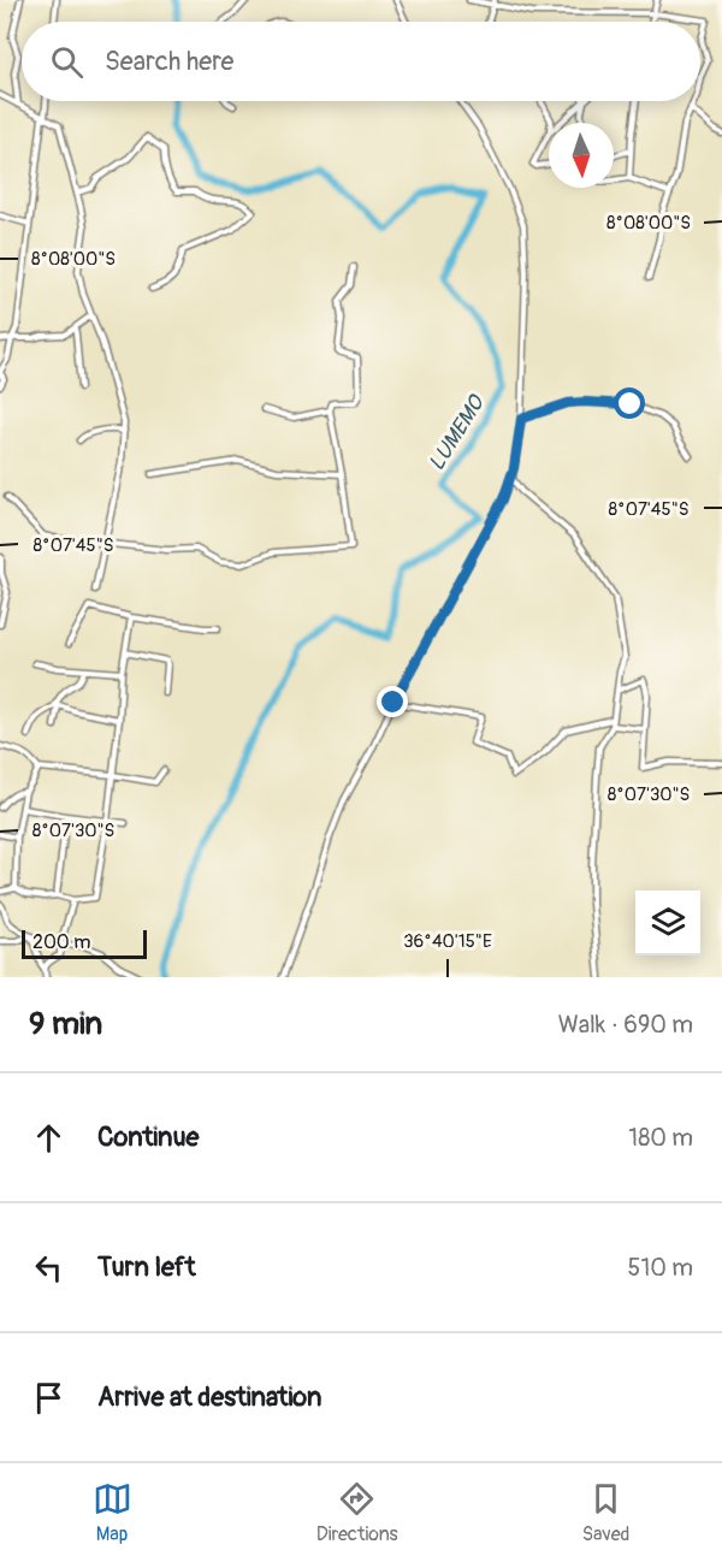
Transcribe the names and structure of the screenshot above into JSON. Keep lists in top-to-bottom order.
{
  "water": ["LUMEMO"],
  "scale_bar": "200 m",
  "north": "bottom",
  "page": {
    "search": "Search here",
    "scale": "200 m",
    "heading": ["9 min", "Walk · 690 m"],
    "list": [
      ["Continue", "180 m"],
      ["Turn left", "510 m"],
      "Arrive at destination"
    ],
    "nav": ["Map", "Directions", "Saved"]
  },
  "coordinates": [
    "8°08'00\"S",
    "8°07'45\"S",
    "8°07'30\"S",
    "36°40'15\"E"
  ]
}
